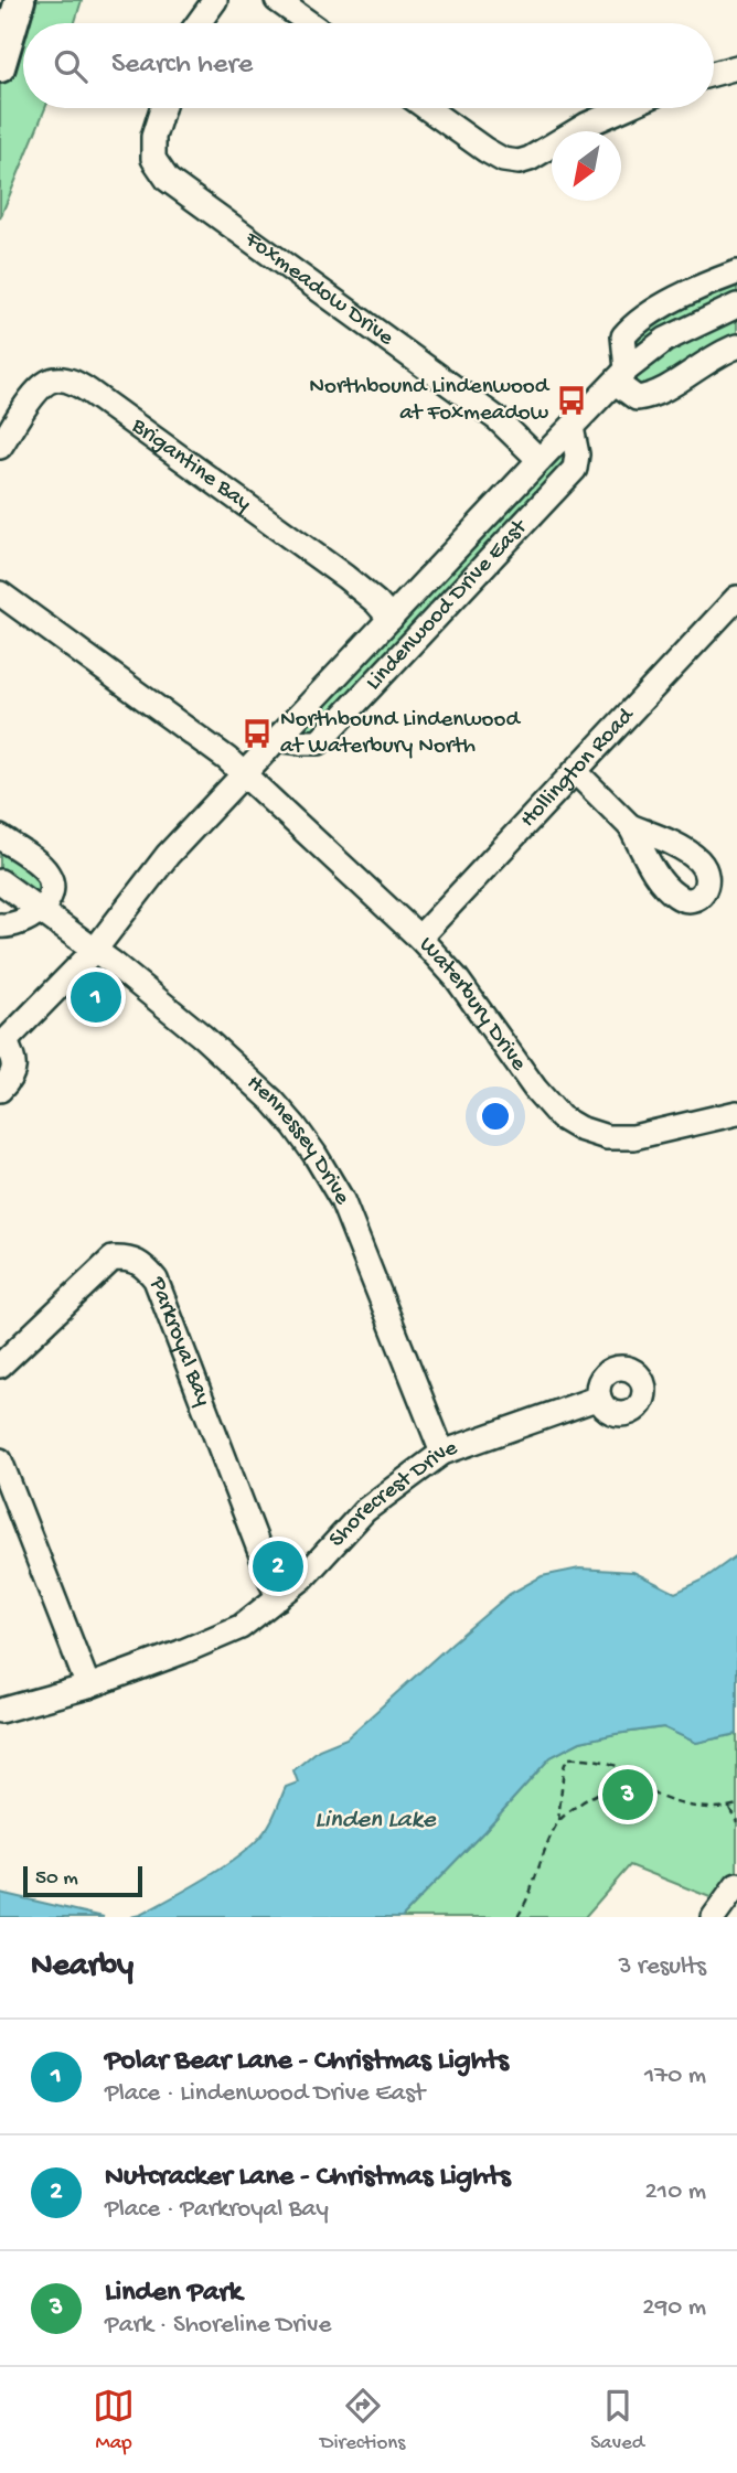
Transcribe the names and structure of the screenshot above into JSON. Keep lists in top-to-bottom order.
{
  "streets": {
    "street": [
      "Foxmeadow Drive",
      "Brigantine Bay",
      "Lindenwood Drive East",
      "Hollington Road",
      "Waterbury Drive",
      "Hennessey Drive",
      "Parkroyal Bay",
      "Shorecrest Drive"
    ]
  },
  "crossings": [
    ["Foxmeadow Drive", "Lindenwood Drive East"],
    ["Brigantine Bay", "Lindenwood Drive East"],
    ["Lindenwood Drive East", "Waterbury Drive"],
    ["Lindenwood Drive East", "Hennessey Drive"],
    ["Hollington Road", "Waterbury Drive"],
    ["Hennessey Drive", "Shorecrest Drive"],
    ["Parkroyal Bay", "Shorecrest Drive"]
  ],
  "water": ["Linden Lake"],
  "places": {
    "bus stop": ["Northbound Lindenwood at Foxmeadow", "Northbound Lindenwood at Waterbury North"]
  },
  "scale_bar": "50 m",
  "north": "bottom left",
  "page": {
    "search": "Search here",
    "pins": ["1", "2", "3"],
    "scale": "50 m",
    "heading": ["Nearby", "3 results"],
    "list": [
      {
        "mark": "1",
        "name": "Polar Bear Lane - Christmas Lights",
        "note": "Place · Lindenwood Drive East",
        "value": "170 m"
      },
      {
        "mark": "2",
        "name": "Nutcracker Lane - Christmas Lights",
        "note": "Place · Parkroyal Bay",
        "value": "210 m"
      },
      {
        "mark": "3",
        "name": "Linden Park",
        "note": "Park · Shoreline Drive",
        "value": "290 m"
      }
    ],
    "nav": ["Map", "Directions", "Saved"]
  }
}
